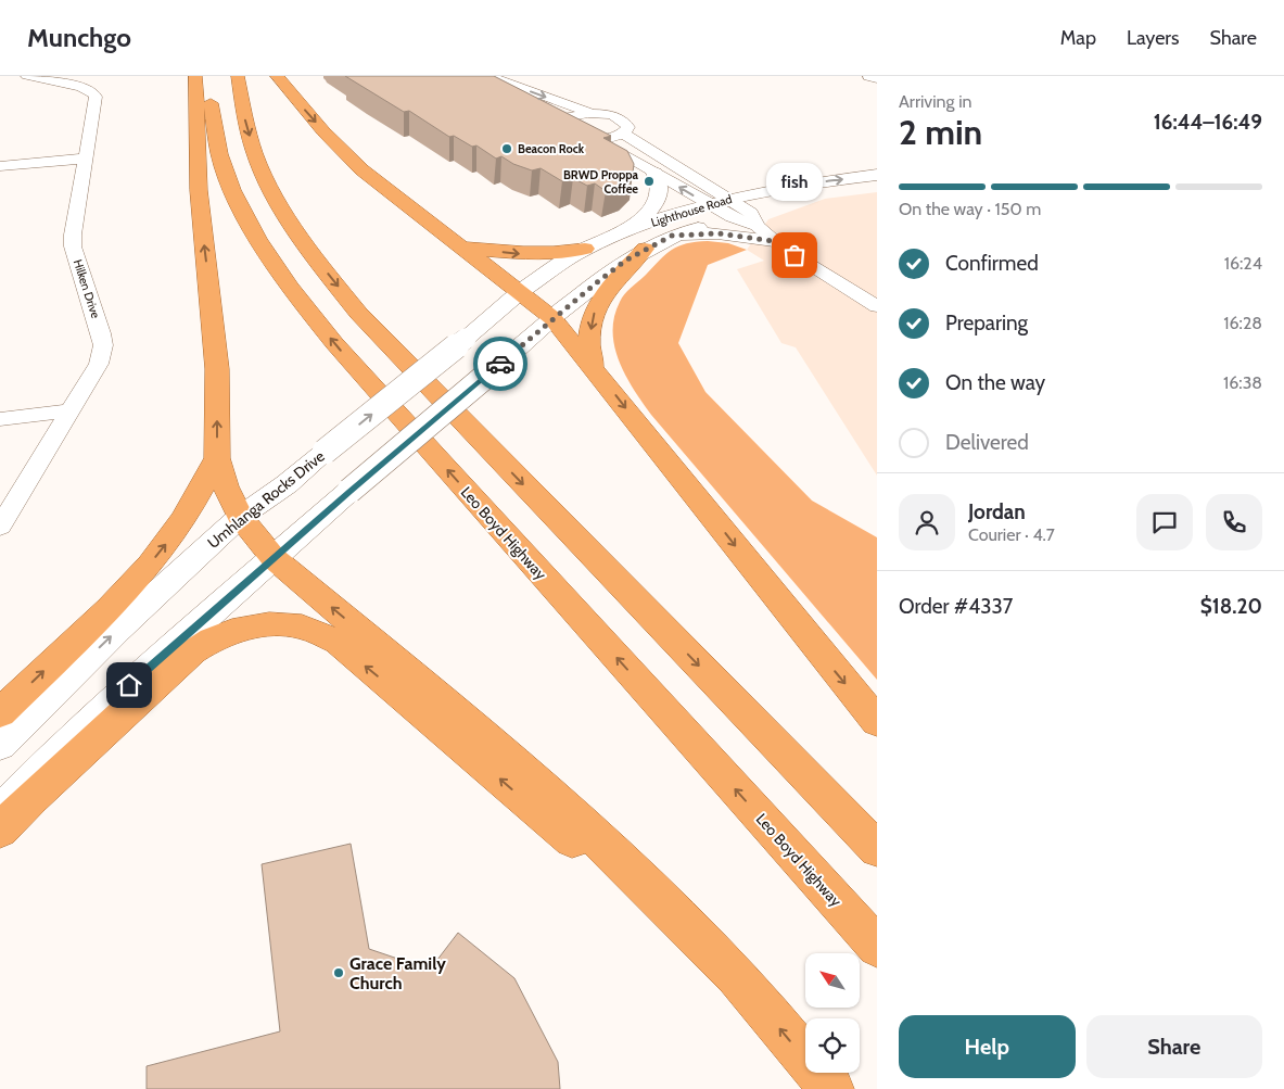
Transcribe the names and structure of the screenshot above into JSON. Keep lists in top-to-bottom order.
{
  "streets": {
    "highway": ["Leo Boyd Highway"],
    "street": ["Lighthouse Road", "Hilken Drive", "Umhlanga Rocks Drive"]
  },
  "crossings": [
    ["Lighthouse Road", "Umhlanga Rocks Drive"]
  ],
  "places": [
    "Beacon Rock",
    "BRWD Proppa Coffee",
    "fish",
    "Grace Family Church"
  ],
  "north": "top left",
  "page": {
    "header": "Munchgo",
    "nav": ["Map", "Layers", "Share"],
    "heading": ["2 min", "Arriving in", "16:44–16:49"],
    "panel": [
      "Jordan",
      "Courier · 4.7",
      "Order #4337",
      "$18.20"
    ],
    "bubble": "fish",
    "bar": "On the way · 150 m",
    "list": [
      ["Confirmed", "16:24"],
      ["Preparing", "16:28"],
      ["On the way", "16:38"],
      "Delivered"
    ],
    "buttons": ["Help", "Share"]
  }
}
